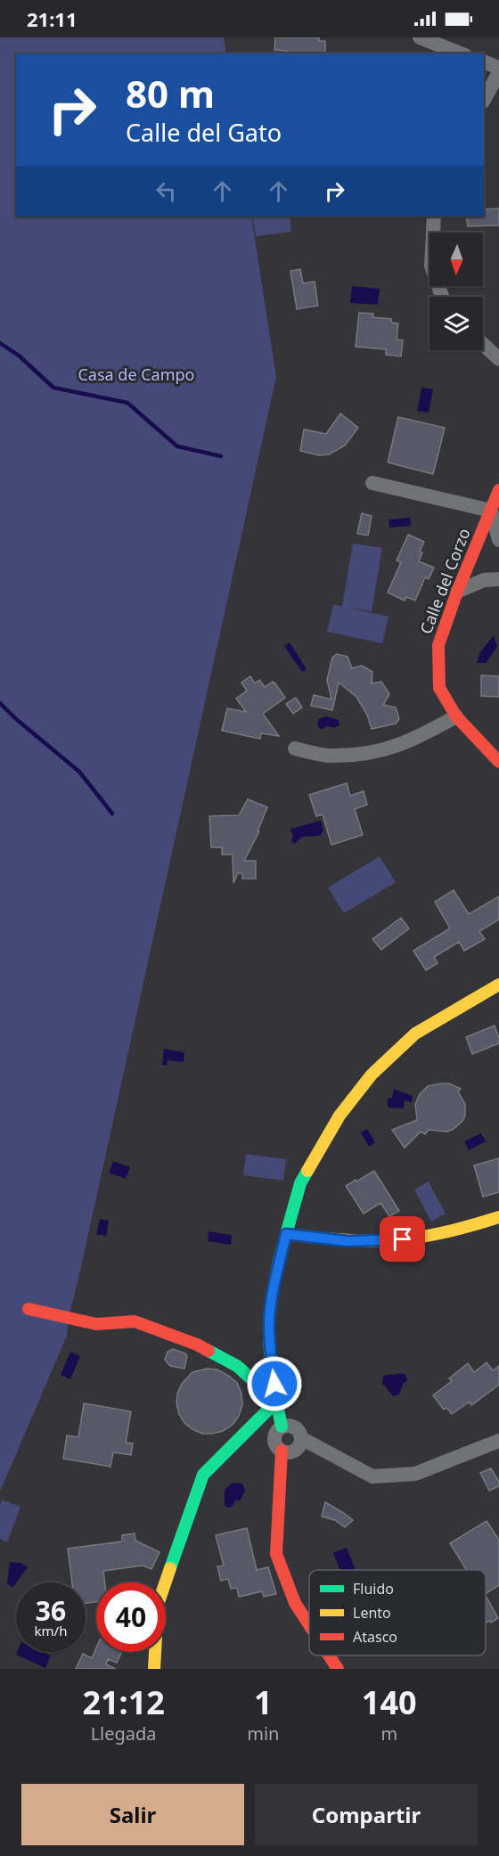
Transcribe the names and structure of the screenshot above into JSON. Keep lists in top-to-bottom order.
{
  "streets": {
    "street": ["Calle del Corzo"]
  },
  "parks": ["Casa de Campo"],
  "legend": ["Fluido", "Lento", "Atasco"],
  "north": "bottom",
  "page": {
    "status": "21:11",
    "turn": ["80 m", "Calle del Gato"],
    "speed": "36 km/h",
    "limit": "40",
    "eta": [
      "21:12",
      "Llegada",
      "1",
      "min",
      "140",
      "m"
    ],
    "buttons": ["Salir", "Compartir"]
  }
}
